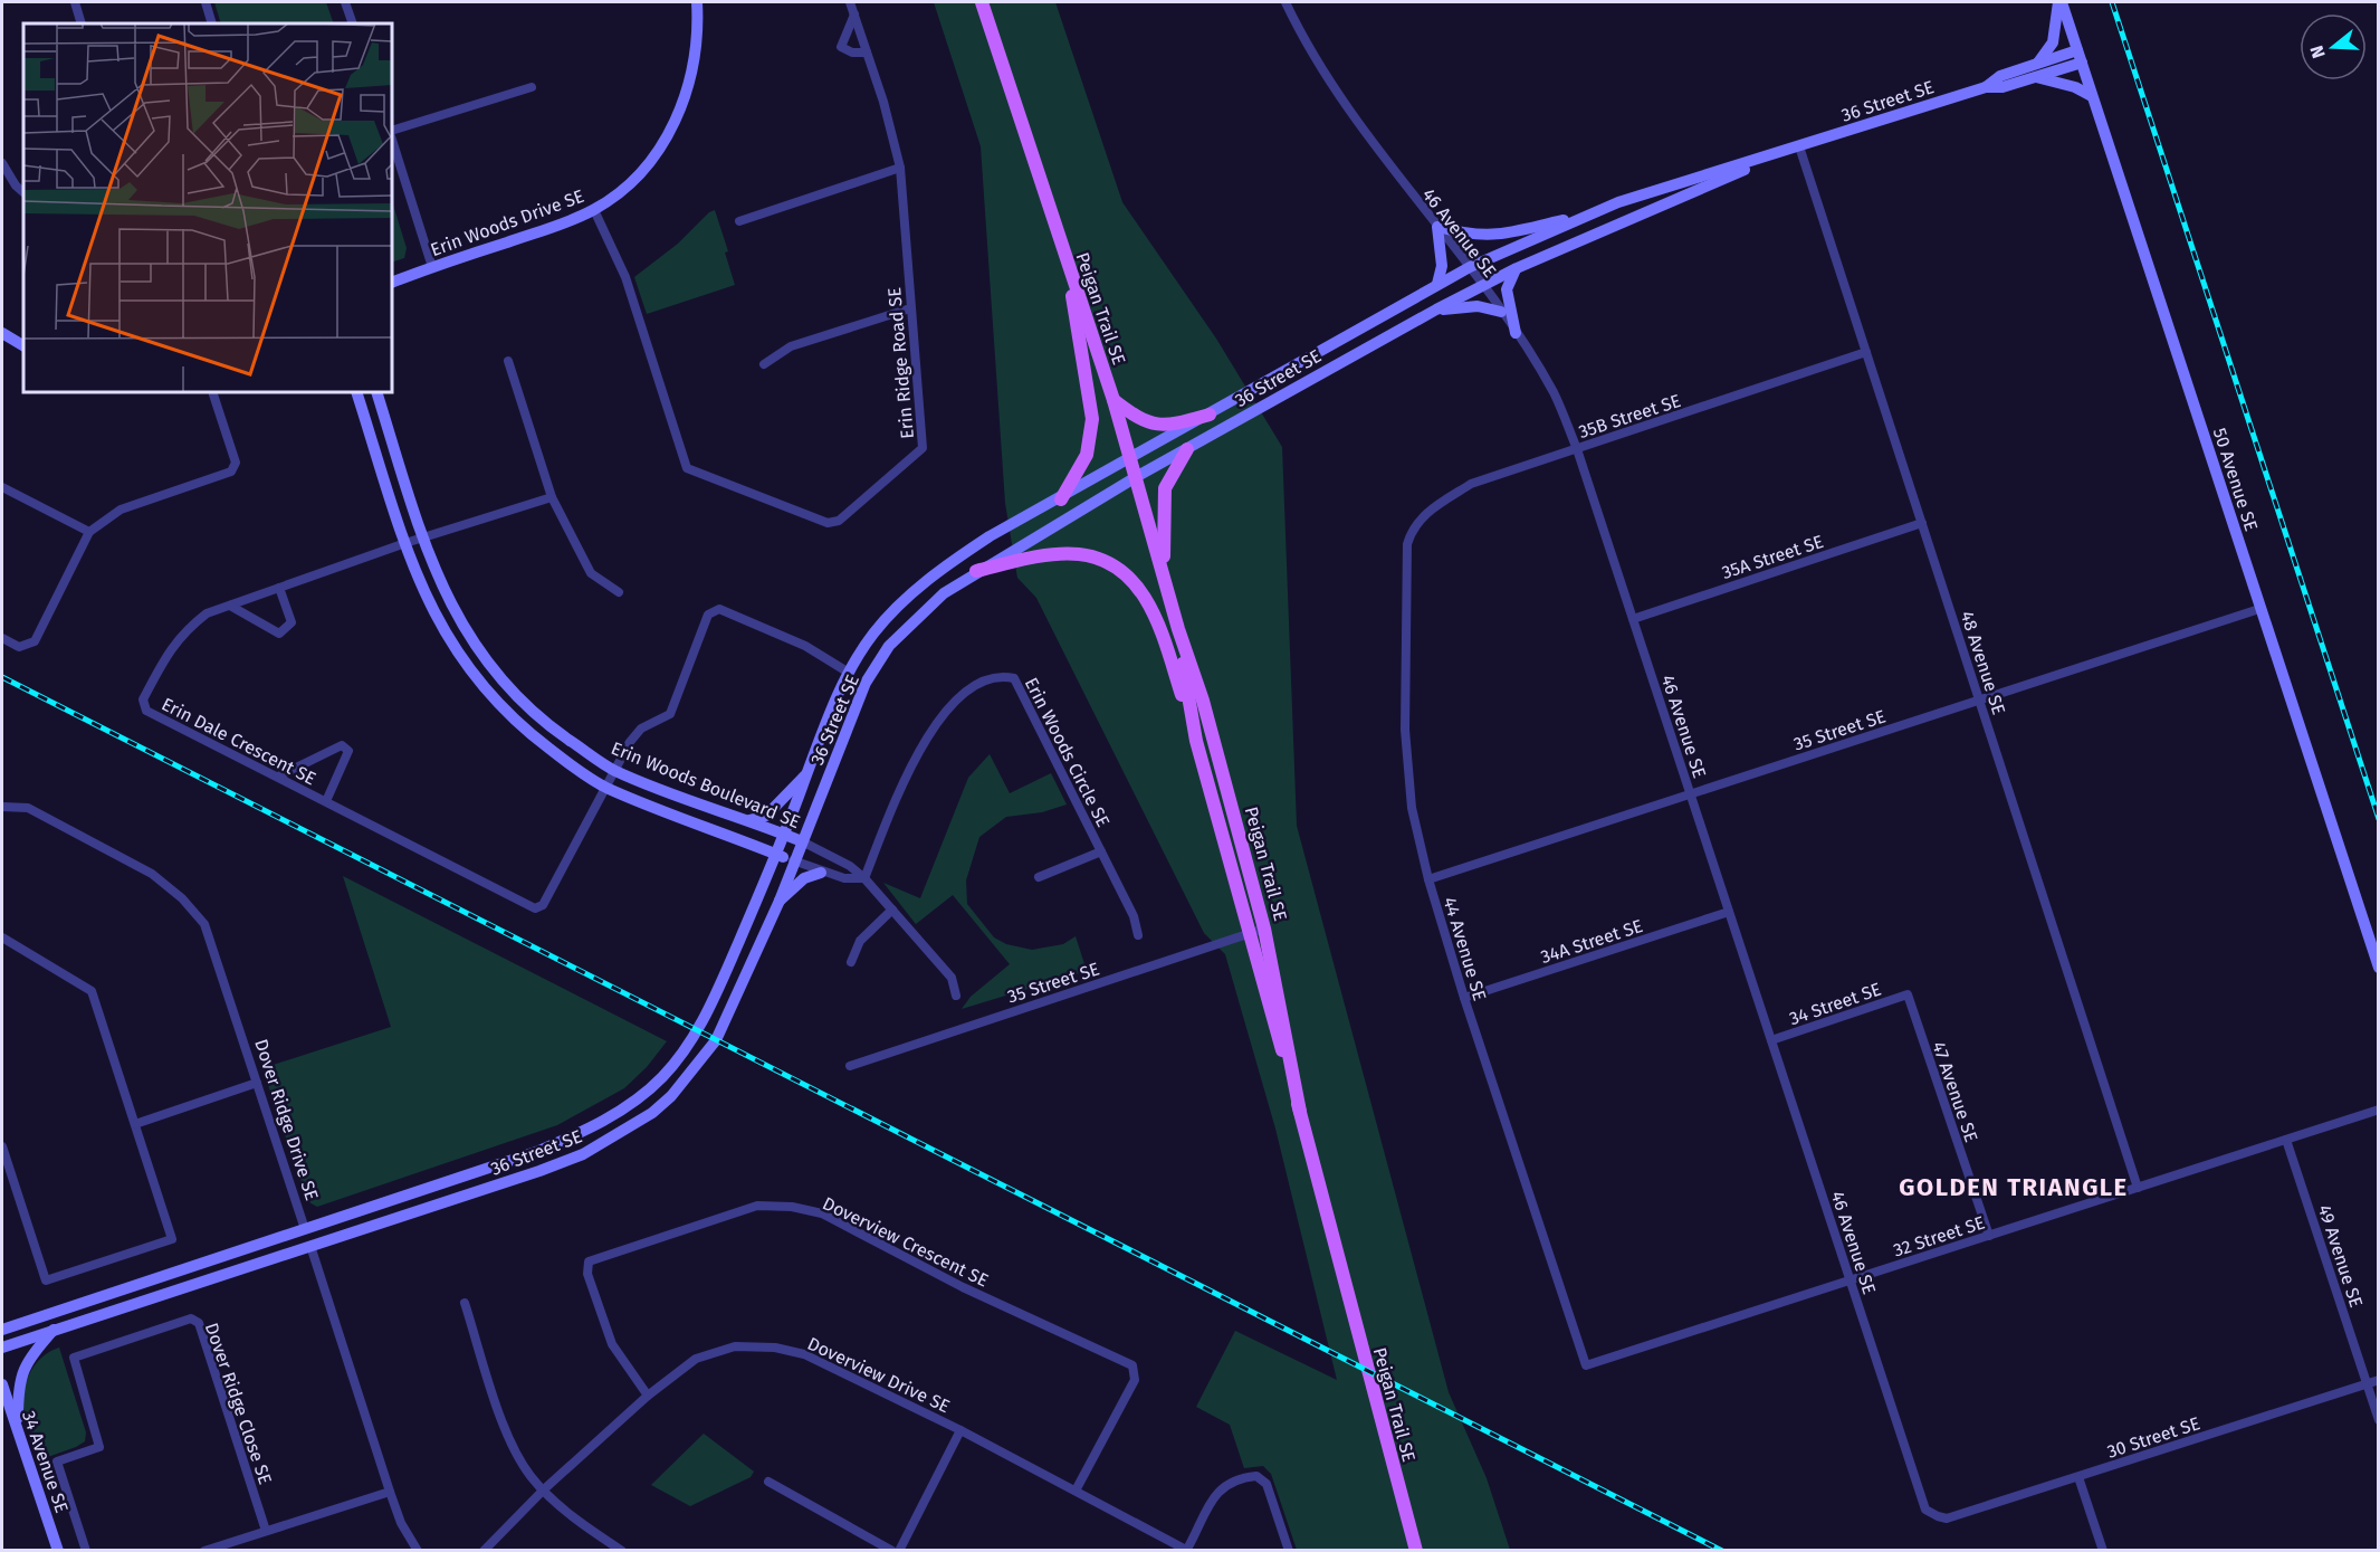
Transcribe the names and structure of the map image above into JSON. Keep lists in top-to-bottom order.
{
  "streets": {
    "main road": ["Peigan Trail SE"],
    "street": [
      "36 Street SE",
      "Erin Woods Drive SE",
      "46 Avenue SE",
      "Erin Ridge Road SE",
      "35B Street SE",
      "50 Avenue SE",
      "35A Street SE",
      "48 Avenue SE",
      "35 Street SE",
      "Erin Dale Crescent SE",
      "Erin Woods Circle SE",
      "Erin Woods Boulevard SE",
      "34A Street SE",
      "44 Avenue SE",
      "34 Street SE",
      "47 Avenue SE",
      "Dover Ridge Drive SE",
      "32 Street SE",
      "Doverview Crescent SE",
      "49 Avenue SE",
      "Doverview Drive SE",
      "Dover Ridge Close SE",
      "30 Street SE",
      "34 Avenue SE"
    ]
  },
  "crossings": [
    ["36 Street SE", "46 Avenue SE"],
    ["36 Street SE", "Peigan Trail SE"],
    ["36 Street SE", "50 Avenue SE"],
    ["36 Street SE", "48 Avenue SE"],
    ["36 Street SE", "Erin Dale Crescent SE"],
    ["36 Street SE", "Erin Woods Boulevard SE"],
    ["36 Street SE", "Dover Ridge Drive SE"],
    ["Erin Woods Drive SE", "Erin Ridge Road SE"],
    ["46 Avenue SE", "35B Street SE"],
    ["46 Avenue SE", "35A Street SE"],
    ["46 Avenue SE", "35 Street SE"],
    ["46 Avenue SE", "34A Street SE"],
    ["46 Avenue SE", "34 Street SE"],
    ["46 Avenue SE", "32 Street SE"],
    ["46 Avenue SE", "30 Street SE"],
    ["Peigan Trail SE", "35 Street SE"],
    ["35B Street SE", "48 Avenue SE"],
    ["35B Street SE", "44 Avenue SE"],
    ["50 Avenue SE", "35 Street SE"],
    ["35A Street SE", "48 Avenue SE"],
    ["48 Avenue SE", "35 Street SE"],
    ["48 Avenue SE", "32 Street SE"],
    ["35 Street SE", "44 Avenue SE"],
    ["Erin Dale Crescent SE", "Erin Woods Boulevard SE"],
    ["34A Street SE", "44 Avenue SE"],
    ["44 Avenue SE", "32 Street SE"],
    ["34 Street SE", "47 Avenue SE"],
    ["47 Avenue SE", "32 Street SE"],
    ["32 Street SE", "49 Avenue SE"],
    ["Doverview Crescent SE", "Doverview Drive SE"],
    ["49 Avenue SE", "30 Street SE"]
  ],
  "districts": ["GOLDEN TRIANGLE"],
  "north": "left"
}
